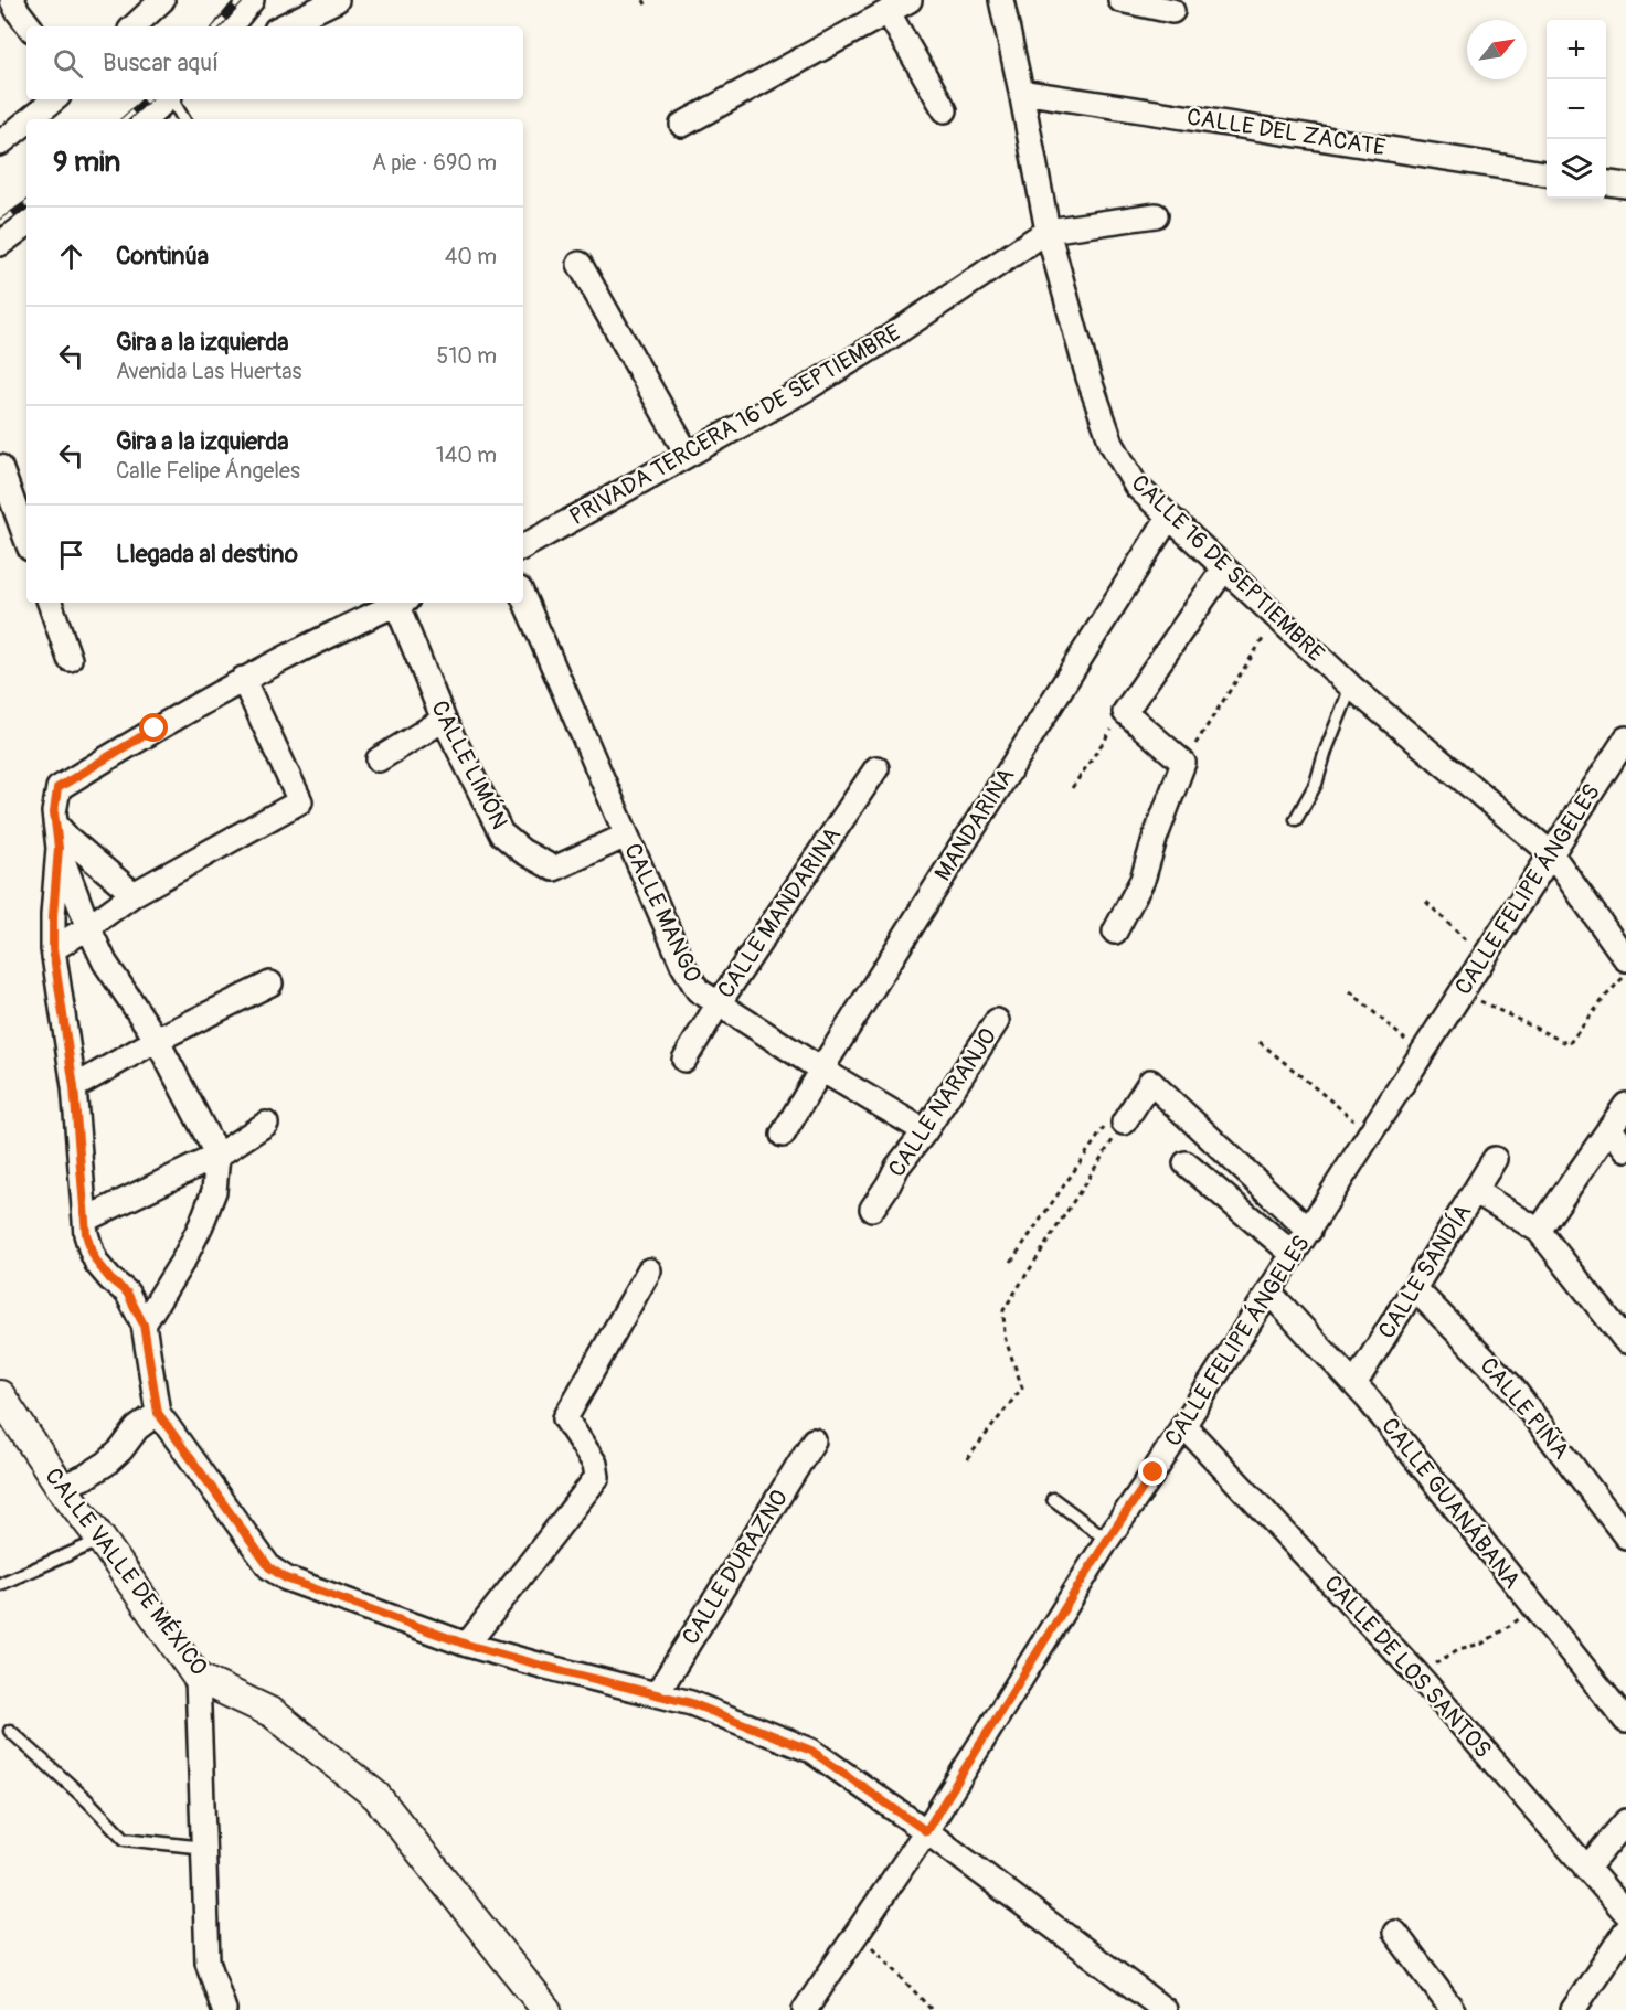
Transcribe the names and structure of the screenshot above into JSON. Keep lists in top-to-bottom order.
{
  "streets": {
    "street": [
      "CALLE DEL ZACATE",
      "PRIVADA TERCERA 16 DE SEPTIEMBRE",
      "CALLE 16 DE SEPTIEMBRE",
      "CALLE LIMÓN",
      "MANDARINA",
      "CALLE FELIPE ÁNGELES",
      "CALLE MANGO",
      "CALLE MANDARINA",
      "CALLE NARANJO",
      "CALLE SANDÍA",
      "CALLE PIÑA",
      "CALLE GUANÁBANA",
      "CALLE DURAZNO",
      "CALLE VALLE DE MÉXICO",
      "CALLE DE LOS SANTOS"
    ]
  },
  "crossings": [
    ["CALLE DEL ZACATE", "CALLE 16 DE SEPTIEMBRE"],
    ["PRIVADA TERCERA 16 DE SEPTIEMBRE", "CALLE 16 DE SEPTIEMBRE"],
    ["CALLE 16 DE SEPTIEMBRE", "MANDARINA"],
    ["CALLE 16 DE SEPTIEMBRE", "CALLE FELIPE ÁNGELES"],
    ["CALLE LIMÓN", "CALLE MANGO"],
    ["MANDARINA", "CALLE MANGO"],
    ["CALLE FELIPE ÁNGELES", "CALLE GUANÁBANA"],
    ["CALLE FELIPE ÁNGELES", "CALLE DE LOS SANTOS"],
    ["CALLE MANGO", "CALLE MANDARINA"],
    ["CALLE MANGO", "CALLE NARANJO"],
    ["CALLE SANDÍA", "CALLE PIÑA"],
    ["CALLE SANDÍA", "CALLE GUANÁBANA"]
  ],
  "north": "top right",
  "page": {
    "map_buttons": ["+", "−"],
    "search": "Buscar aquí",
    "heading": ["9 min", "A pie · 690 m"],
    "list": [
      ["Continúa", "40 m"],
      ["Gira a la izquierda", "Avenida Las Huertas", "510 m"],
      ["Gira a la izquierda", "Calle Felipe Ángeles", "140 m"],
      "Llegada al destino"
    ]
  }
}
